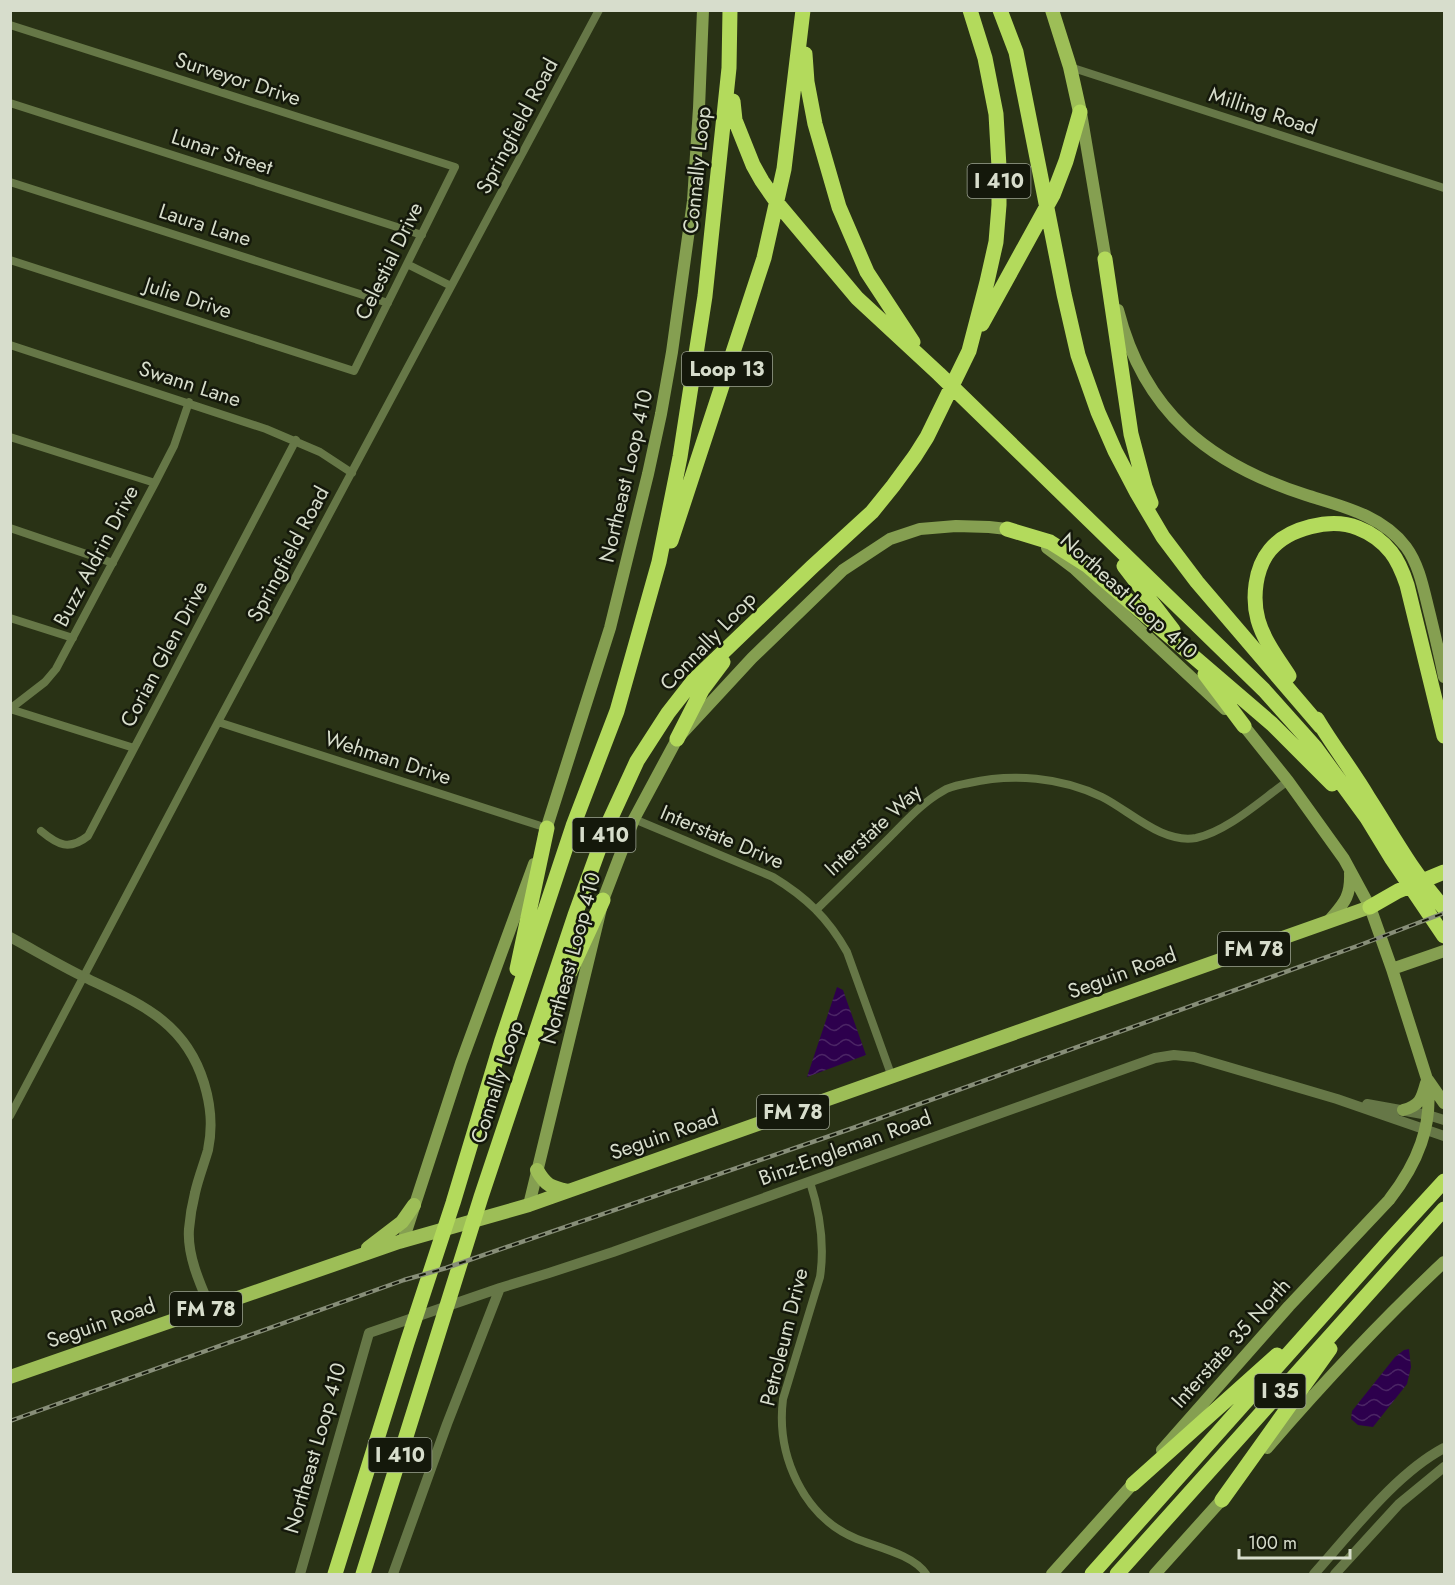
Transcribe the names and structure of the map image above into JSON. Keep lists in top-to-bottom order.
{
  "streets": {
    "highway": [
      "Connally Loop",
      "I 410",
      "Loop 13",
      "I 35"
    ],
    "main road": [
      "Northeast Loop 410",
      "FM 78",
      "Seguin Road",
      "Interstate 35 North"
    ],
    "street": [
      "Surveyor Drive",
      "Milling Road",
      "Springfield Road",
      "Lunar Street",
      "Laura Lane",
      "Celestial Drive",
      "Julie Drive",
      "Swann Lane",
      "Buzz Aldrin Drive",
      "Corian Glen Drive",
      "Wehman Drive",
      "Interstate Way",
      "Interstate Drive",
      "Binz-Engleman Road",
      "Petroleum Drive"
    ]
  },
  "crossings": [
    ["Surveyor Drive", "Celestial Drive"],
    ["Springfield Road", "Swann Lane"],
    ["Springfield Road", "Wehman Drive"],
    ["Lunar Street", "Celestial Drive"],
    ["Connally Loop", "Loop 13"],
    ["Laura Lane", "Celestial Drive"],
    ["Celestial Drive", "Julie Drive"],
    ["Swann Lane", "Buzz Aldrin Drive"],
    ["Swann Lane", "Corian Glen Drive"],
    ["Northeast Loop 410", "Wehman Drive"],
    ["Northeast Loop 410", "Interstate Way"],
    ["Northeast Loop 410", "Interstate Drive"],
    ["Northeast Loop 410", "FM 78"],
    ["Northeast Loop 410", "Seguin Road"],
    ["Northeast Loop 410", "Binz-Engleman Road"],
    ["Northeast Loop 410", "Interstate 35 North"],
    ["Interstate Way", "Interstate Drive"],
    ["Interstate Drive", "Seguin Road"],
    ["FM 78", "Seguin Road"],
    ["Binz-Engleman Road", "Petroleum Drive"],
    ["Binz-Engleman Road", "Interstate 35 North"]
  ],
  "scale_bar": "100 m"
}
